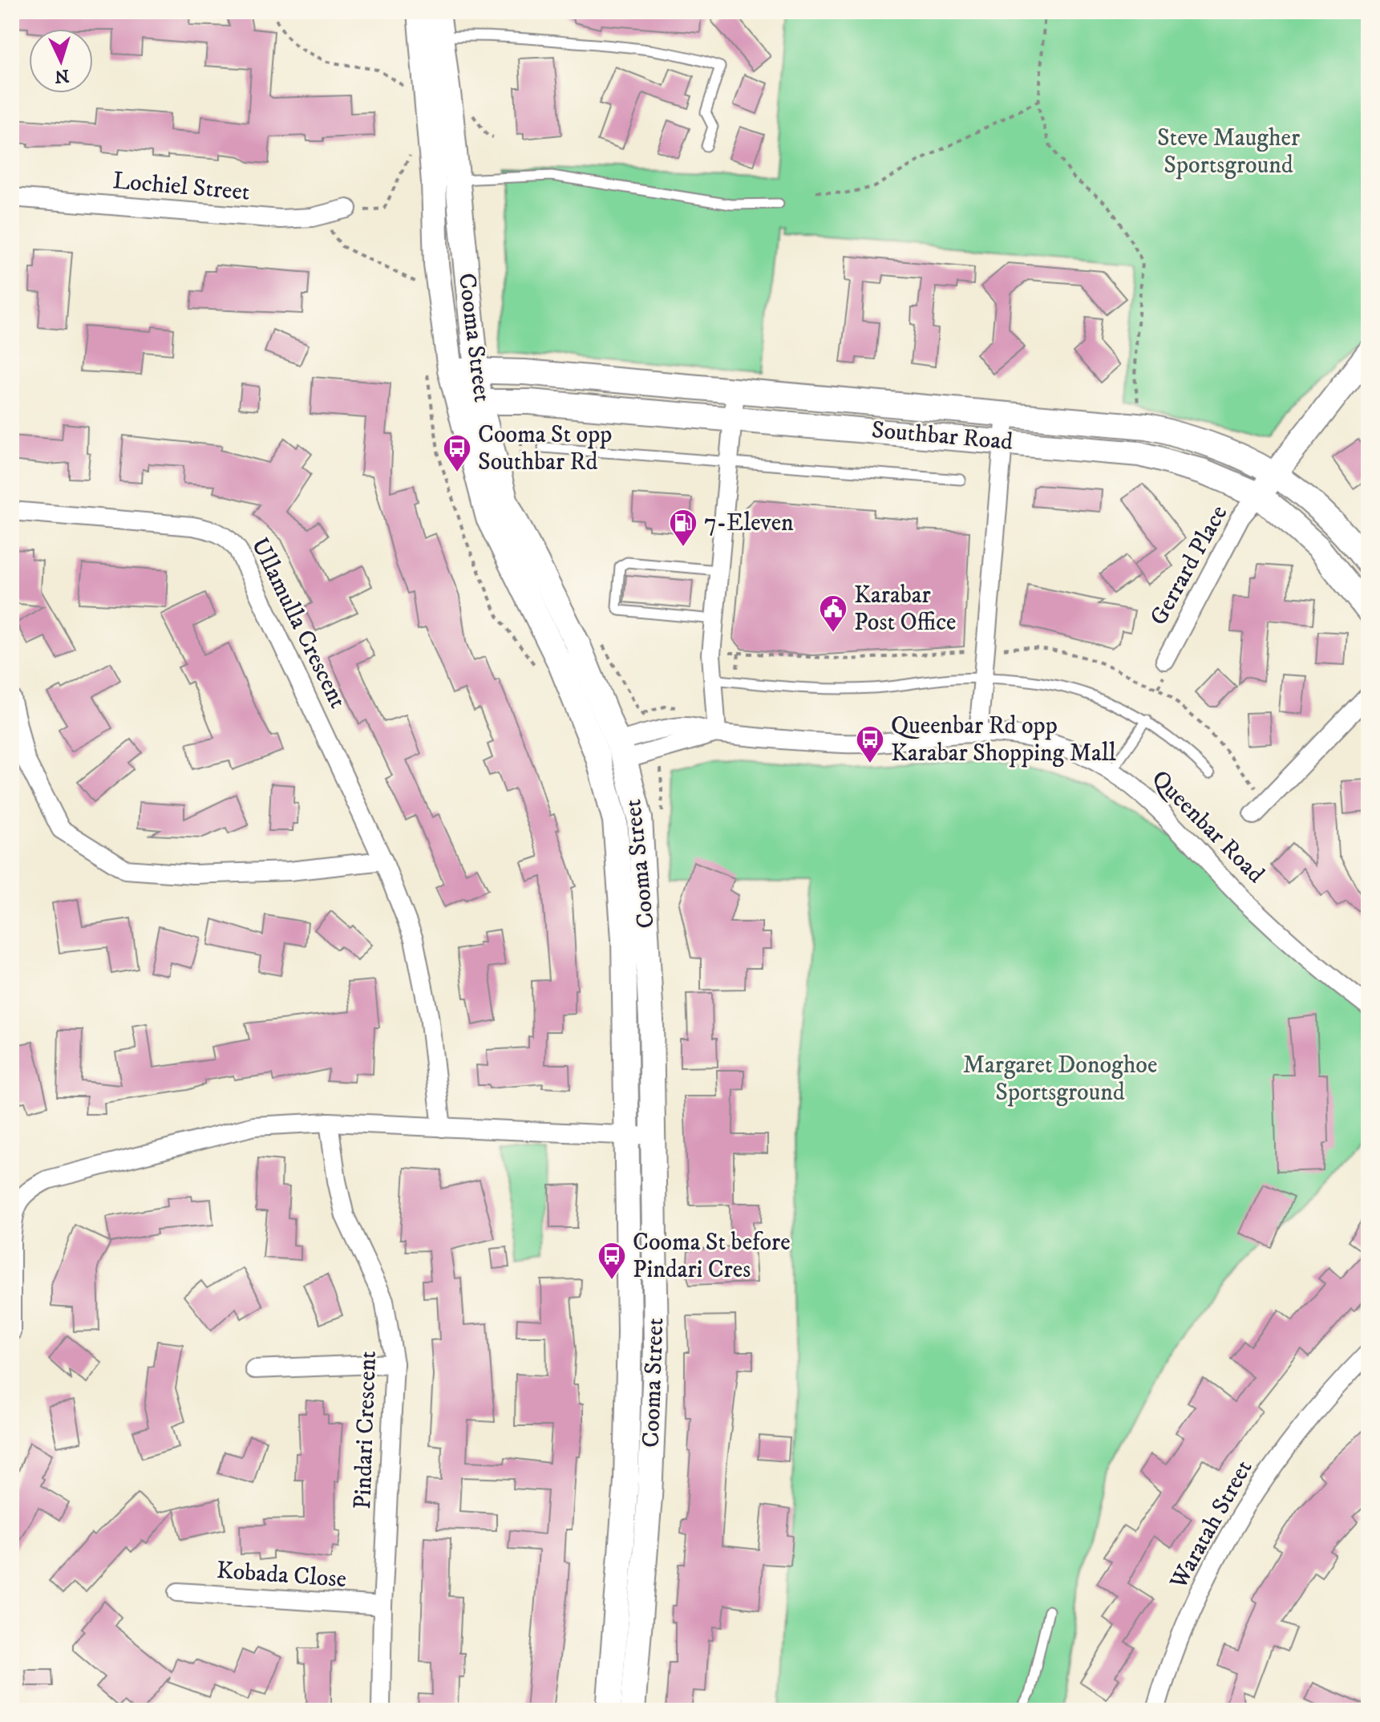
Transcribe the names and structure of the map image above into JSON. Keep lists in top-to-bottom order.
{
  "streets": {
    "main road": ["Cooma Street", "Southbar Road"],
    "street": [
      "Lochiel Street",
      "Gerrard Place",
      "Ullamulla Crescent",
      "Queenbar Road",
      "Pindari Crescent",
      "Waratah Street",
      "Kobada Close"
    ]
  },
  "crossings": [
    ["Cooma Street", "Southbar Road"],
    ["Cooma Street", "Queenbar Road"],
    ["Southbar Road", "Gerrard Place"],
    ["Pindari Crescent", "Kobada Close"]
  ],
  "parks": ["Steve Maugher Sportsground", "Margaret Donoghoe Sportsground"],
  "places": {
    "bus stop": ["Cooma St opp Southbar Rd", "Queenbar Rd opp Karabar Shopping Mall", "Cooma St before Pindari Cres"],
    "fuel station": ["7-Eleven"],
    "public building": ["Karabar Post Office"]
  },
  "north": "bottom"
}
